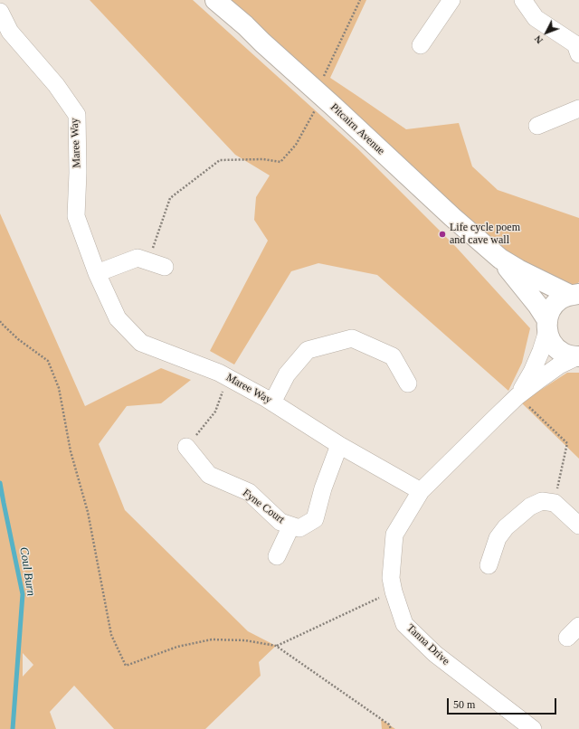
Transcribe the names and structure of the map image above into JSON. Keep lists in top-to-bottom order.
{
  "streets": {
    "street": [
      "Pitcairn Avenue",
      "Maree Way",
      "Fyne Court",
      "Tanna Drive"
    ]
  },
  "crossings": [
    ["Pitcairn Avenue", "Tanna Drive"],
    ["Maree Way", "Fyne Court"],
    ["Maree Way", "Tanna Drive"]
  ],
  "water": ["Coul Burn"],
  "places": ["Life cycle poem and cave wall"],
  "scale_bar": "50 m",
  "north": "bottom left"
}
